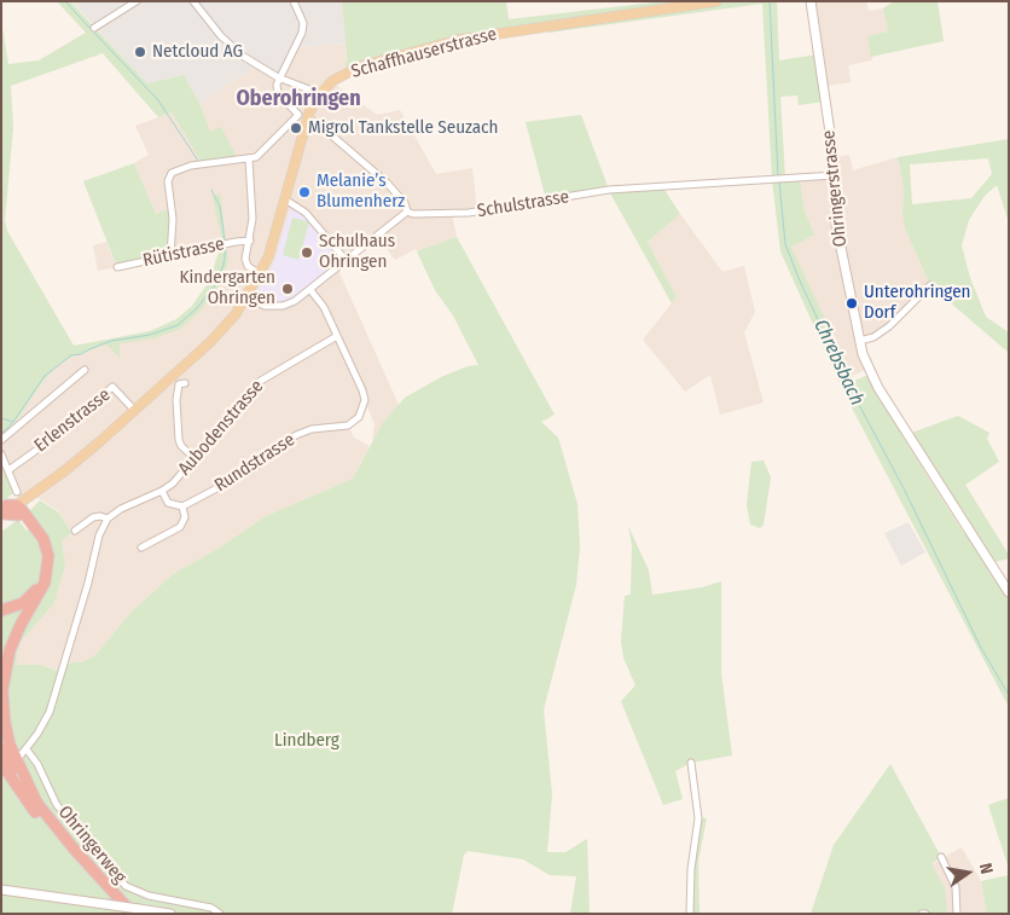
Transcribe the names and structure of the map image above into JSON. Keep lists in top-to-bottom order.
{
  "streets": {
    "main road": ["Schaffhauserstrasse", "Ohringerstrasse"],
    "street": [
      "Schulstrasse",
      "Rütistrasse",
      "Erlenstrasse",
      "Aubodenstrasse",
      "Rundstrasse",
      "Ohringerweg"
    ]
  },
  "crossings": [
    ["Schaffhauserstrasse", "Erlenstrasse"],
    ["Ohringerstrasse", "Schulstrasse"],
    ["Aubodenstrasse", "Rundstrasse"]
  ],
  "districts": ["Oberohringen"],
  "water": ["Chrebsbach"],
  "parks": ["Lindberg"],
  "places": [
    "Netcloud AG",
    "Migrol Tankstelle Seuzach",
    "Melanie’s Blumenherz",
    "Schulhaus Ohringen",
    "Kindergarten Ohringen",
    "Unterohringen Dorf"
  ],
  "north": "right"
}
